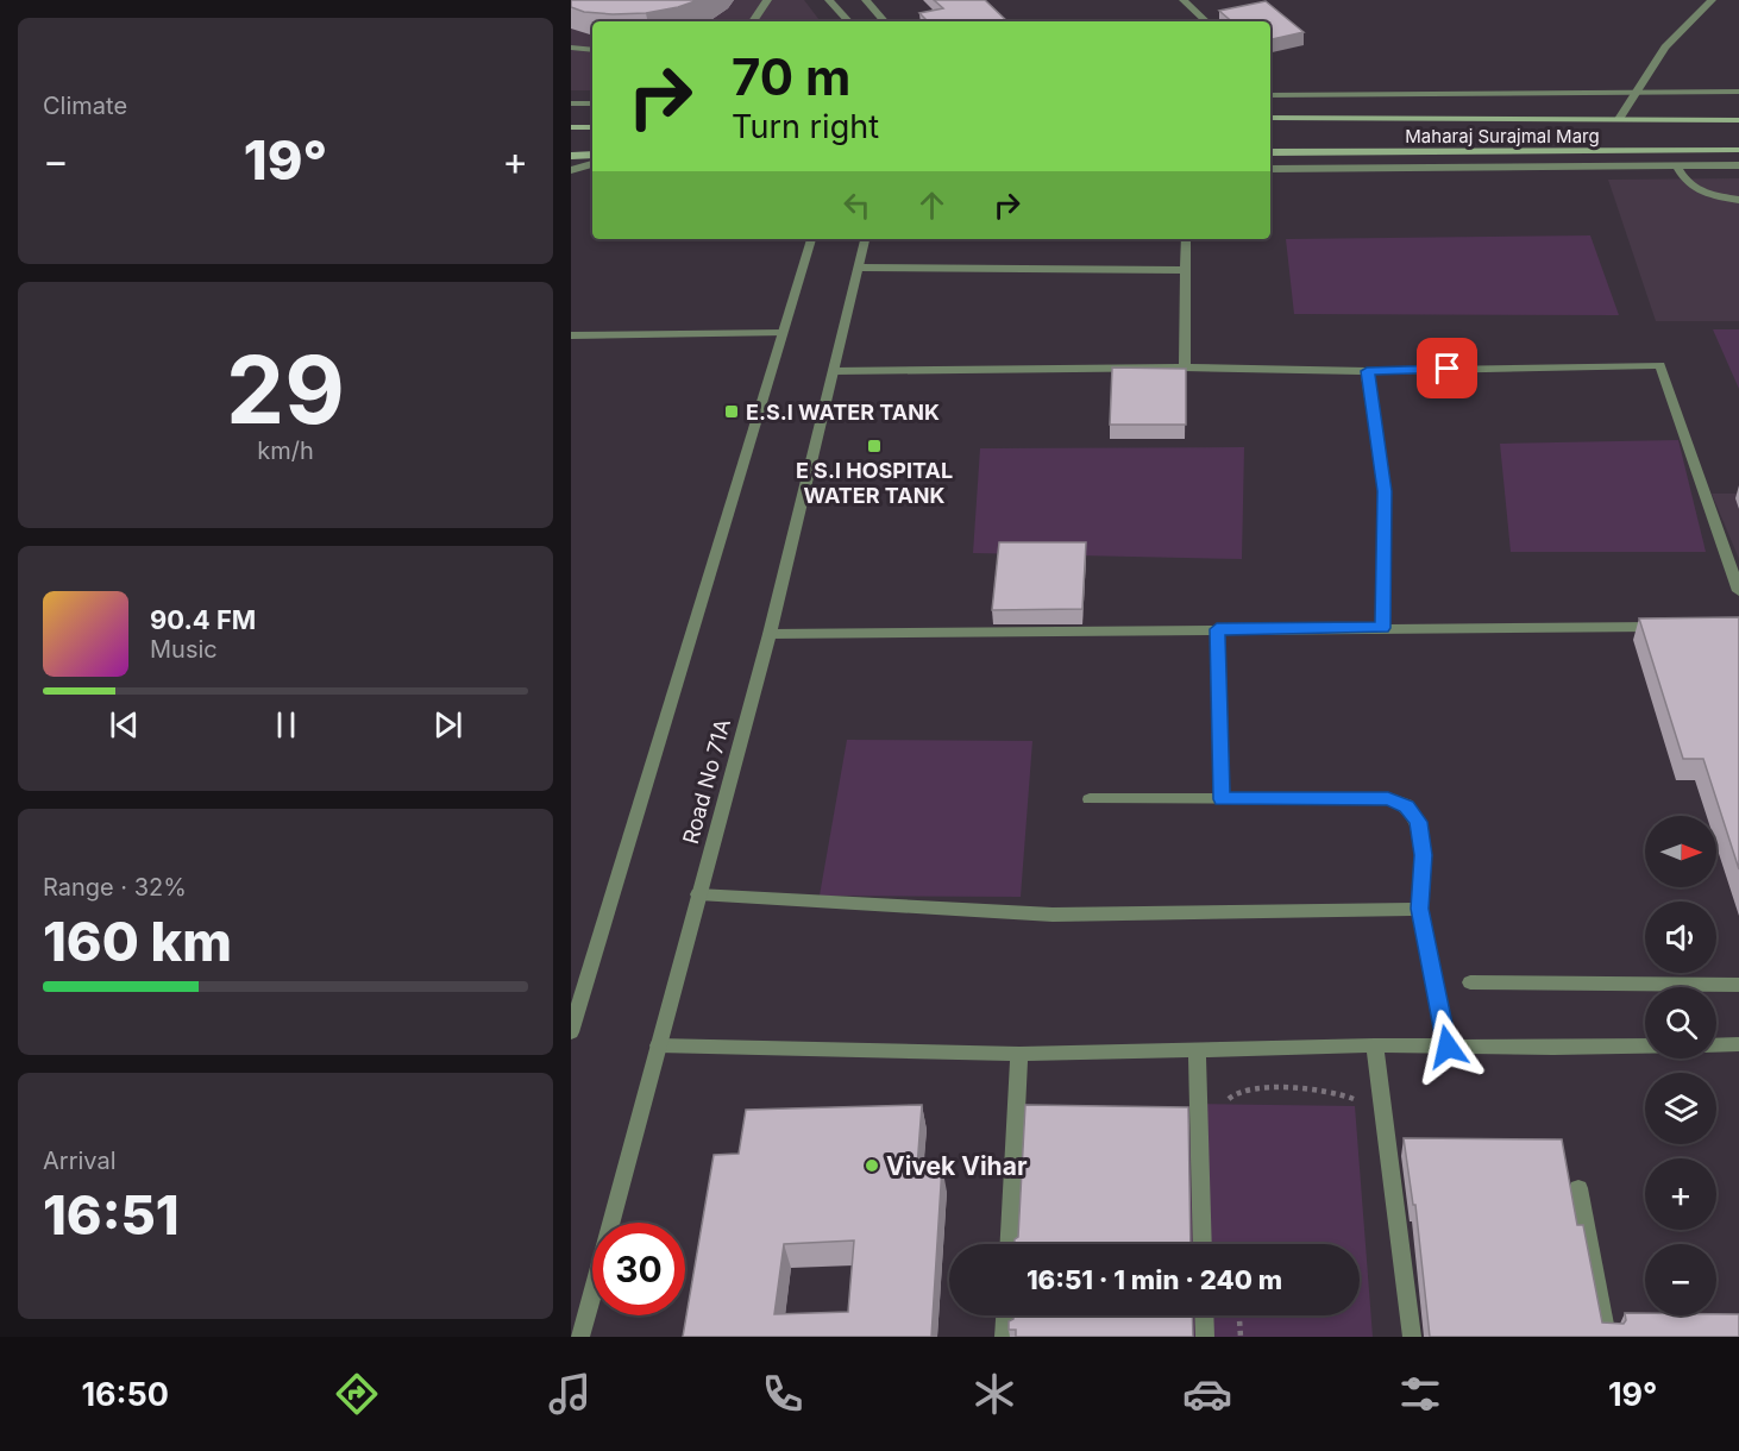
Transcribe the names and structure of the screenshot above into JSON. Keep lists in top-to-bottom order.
{
  "streets": {
    "main road": ["Maharaj Surajmal Marg"],
    "street": ["Road No 71A"]
  },
  "places": {
    "transit": ["E.S.I WATER TANK", "E S.I HOSPITAL WATER TANK"],
    "other": ["Vivek Vihar"]
  },
  "north": "right",
  "page": {
    "tile": [
      "Climate",
      ["29", "km/h"],
      ["Range · 32%", "160 km"],
      ["Arrival", "16:51"]
    ],
    "turn": ["70 m", "Turn right"],
    "heat": ["−", "19°", "+"],
    "song": ["90.4 FM", "Music"],
    "map_buttons": ["+", "−"],
    "limit": "30",
    "trip": "16:51 · 1 min · 240 m",
    "tabs": ["16:50", "19°"]
  }
}
